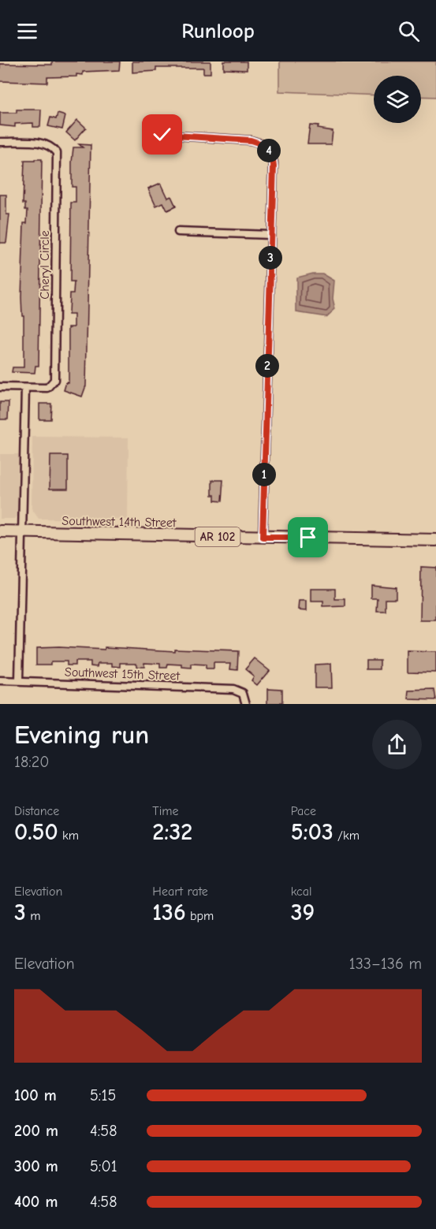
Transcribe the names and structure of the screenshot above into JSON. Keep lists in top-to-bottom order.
{
  "streets": {
    "main road": ["Southwest 14th Street", "AR 102"],
    "street": ["Cheryl Circle", "Southwest 15th Street"]
  },
  "page": {
    "header": "Runloop",
    "pins": [
      "4",
      "3",
      "2",
      "1"
    ],
    "heading": ["Evening run", "18:20"],
    "stats": [
      ["Distance", "0.50 km"],
      ["Time", "2:32"],
      ["Pace", "5:03 /km"],
      ["Elevation", "3 m"],
      ["Heart rate", "136 bpm"],
      ["kcal", "39"]
    ],
    "chart": ["Elevation", "133–136 m"],
    "list": [
      {
        "name": "100 m",
        "note": "5:15"
      },
      {
        "name": "200 m",
        "note": "4:58"
      },
      {
        "name": "300 m",
        "note": "5:01"
      },
      {
        "name": "400 m",
        "note": "4:58"
      }
    ]
  }
}
